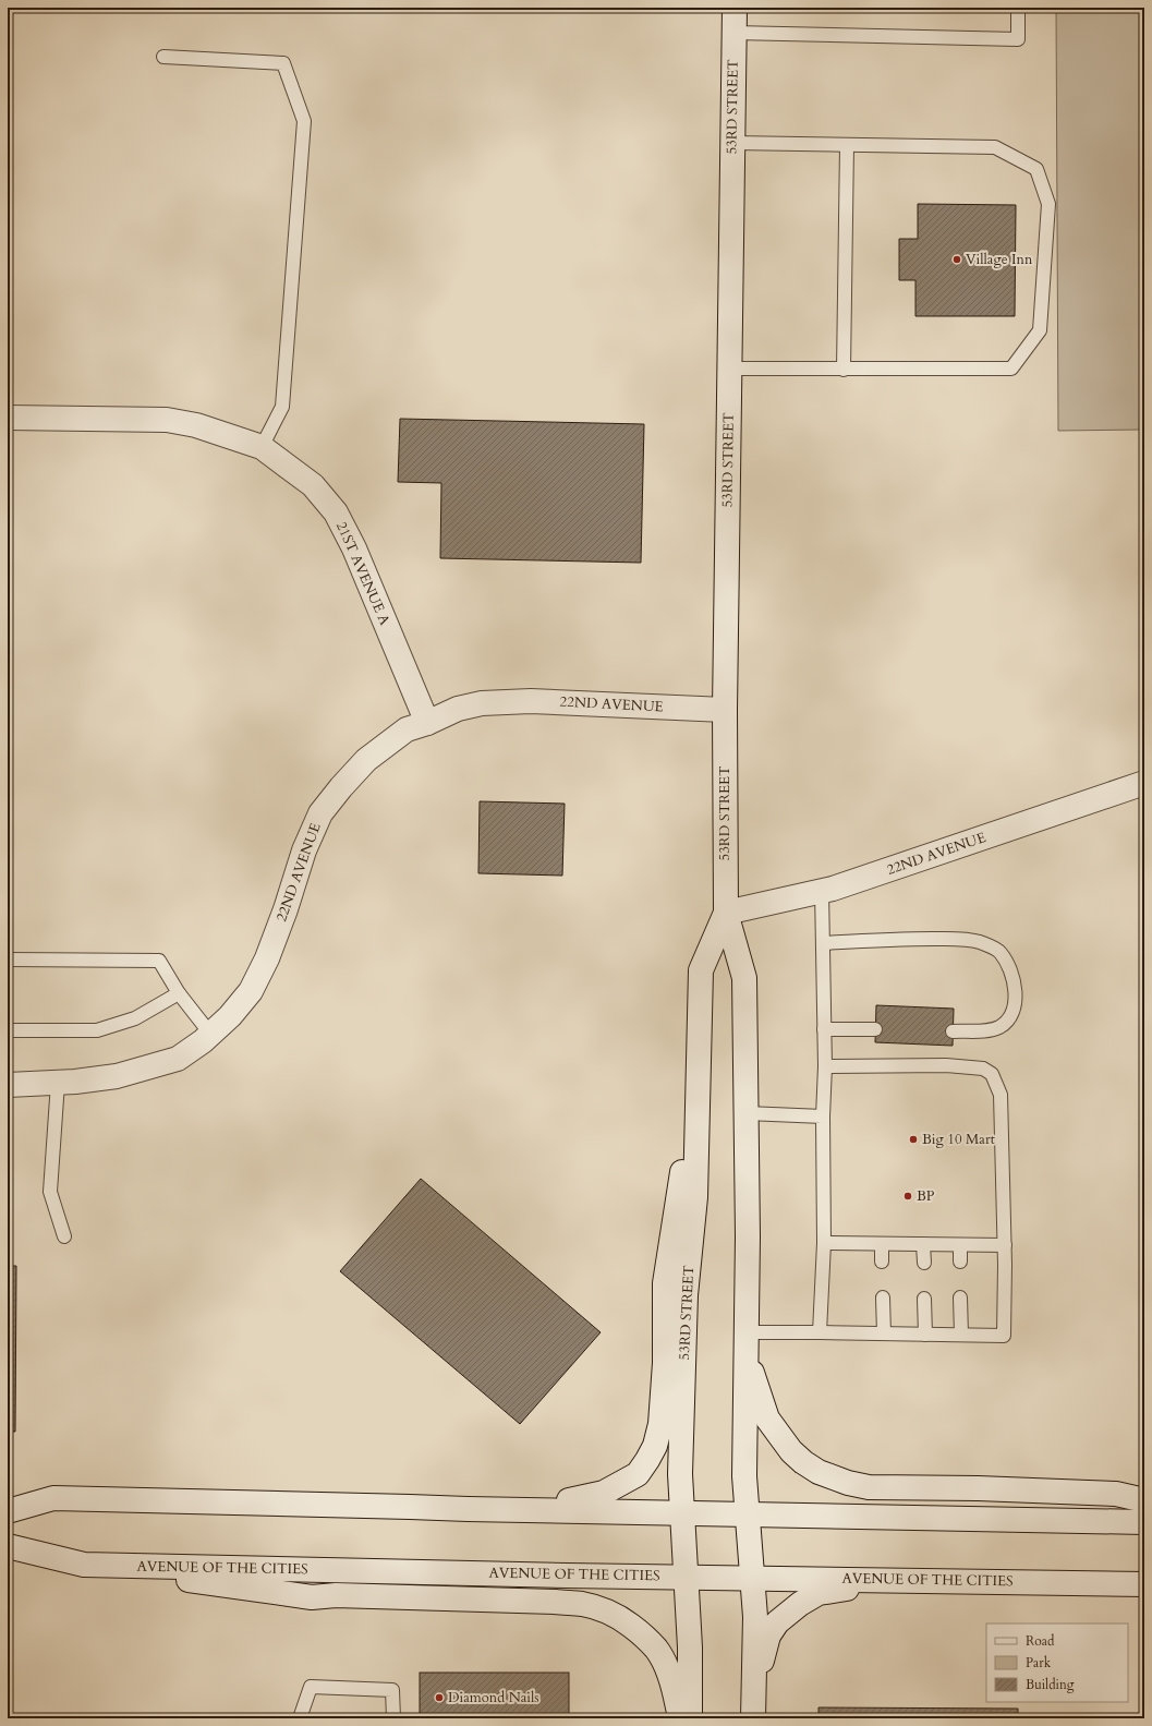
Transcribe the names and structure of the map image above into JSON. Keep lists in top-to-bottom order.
{
  "streets": {
    "street": [
      "53RD STREET",
      "21ST AVENUE A",
      "22ND AVENUE",
      "AVENUE OF THE CITIES"
    ]
  },
  "crossings": [
    ["53RD STREET", "22ND AVENUE"],
    ["53RD STREET", "AVENUE OF THE CITIES"],
    ["21ST AVENUE A", "22ND AVENUE"]
  ],
  "places": [
    "Village Inn",
    "Big 10 Mart",
    "BP",
    "Diamond Nails"
  ],
  "legend": ["Road", "Park", "Building"]
}
